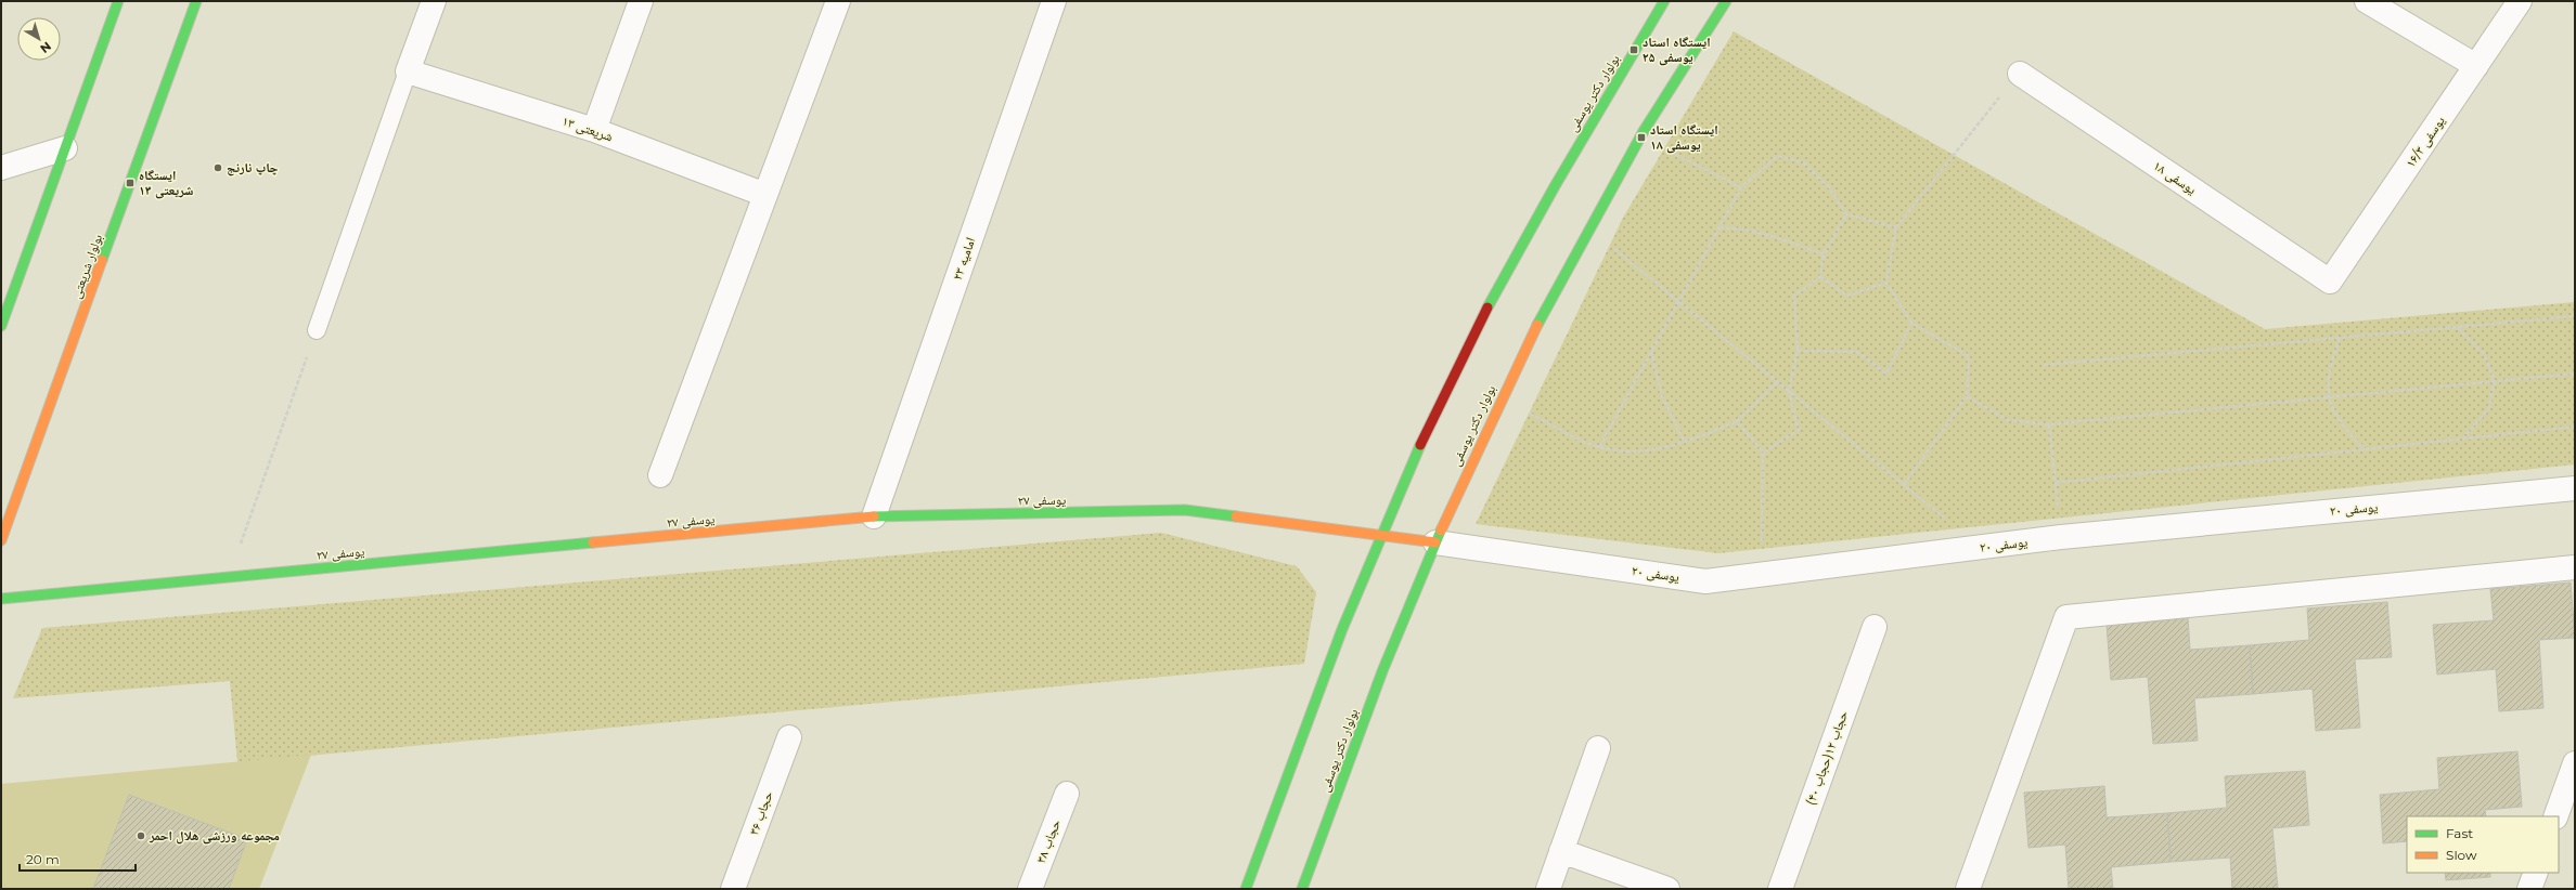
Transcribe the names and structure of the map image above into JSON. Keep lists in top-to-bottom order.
{
  "streets": {
    "street": [
      "بولوار دکتر یوسفی",
      "شریعتی ۱۳",
      "یوسفی ۱۶/۳",
      "یوسفی ۱۸",
      "امامیه ۲۳",
      "بولوار شریعتی",
      "یوسفی ۲۷",
      "یوسفی ۲۰",
      "حجاب ۱۲(حجاب ۴۰)",
      "حجاب ۳۶",
      "حجاب ۳۸"
    ]
  },
  "crossings": [
    ["بولوار دکتر یوسفی", "یوسفی ۲۷"],
    ["بولوار دکتر یوسفی", "یوسفی ۲۰"],
    ["یوسفی ۱۶/۳", "یوسفی ۱۸"],
    ["امامیه ۲۳", "یوسفی ۲۷"],
    ["یوسفی ۲۷", "یوسفی ۲۰"]
  ],
  "places": {
    "transit": ["ایستگاه استاد یوسفی ۲۵", "ایستگاه استاد یوسفی ۱۸", "ایستگاه شریعتی ۱۳"],
    "other": ["چاپ نارنج", "مجموعه ورزشی هلال احمر"]
  },
  "legend": ["Fast", "Slow"],
  "scale_bar": "20 m",
  "north": "bottom right"
}
